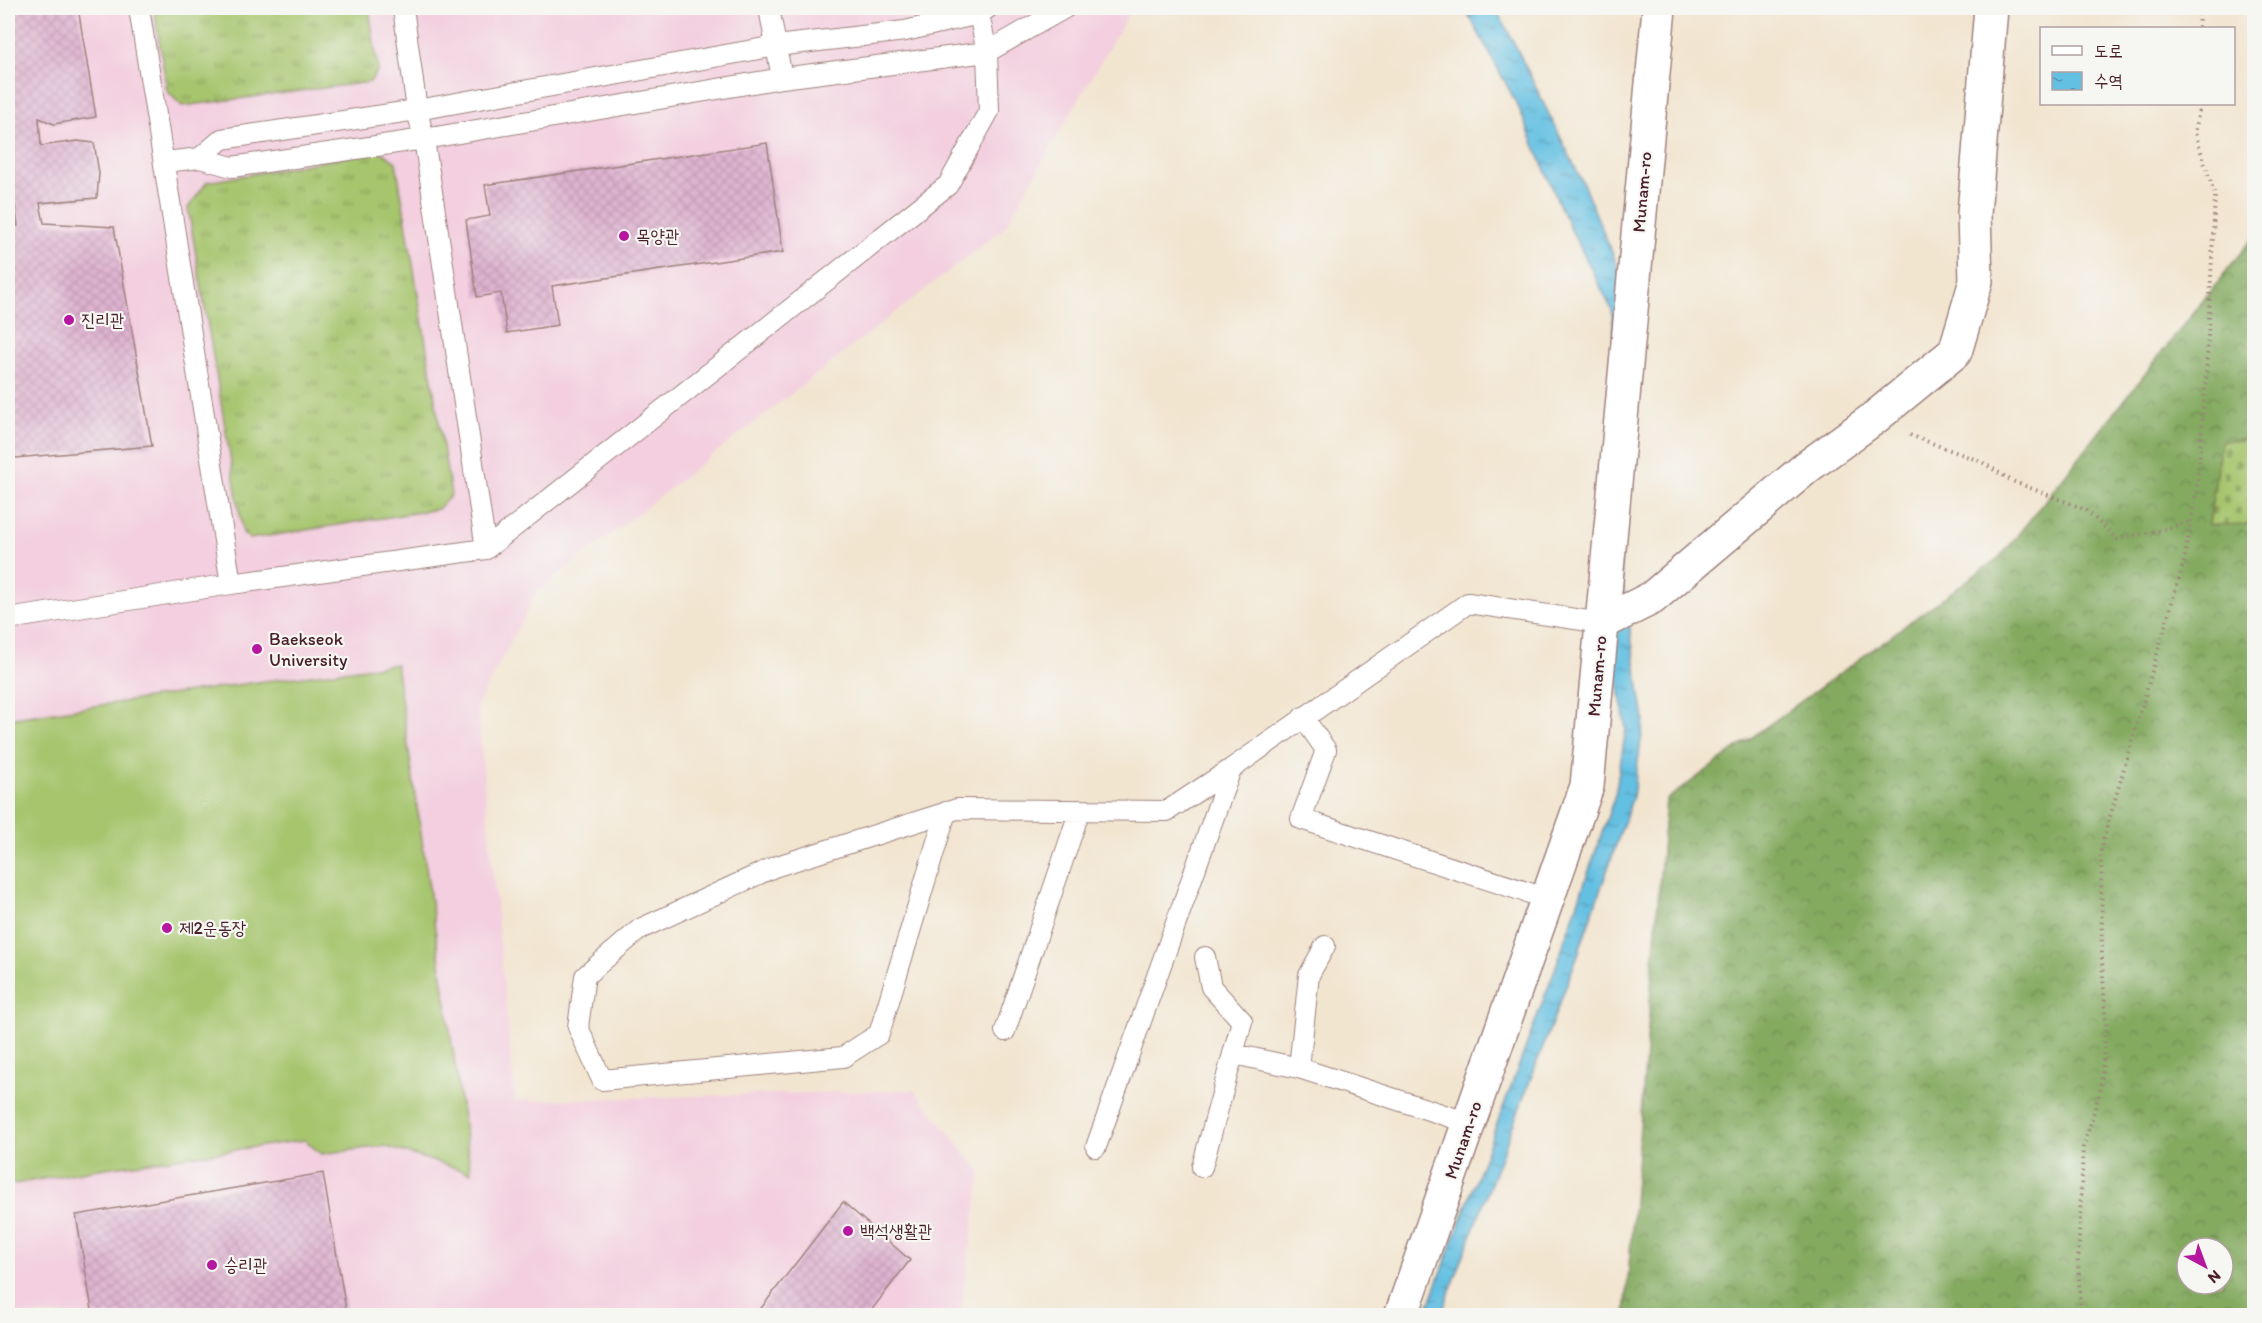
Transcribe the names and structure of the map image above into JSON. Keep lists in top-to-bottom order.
{
  "streets": {
    "street": ["Munam-ro"]
  },
  "places": [
    "목양관",
    "진리관",
    "Baekseok University",
    "제2운동장",
    "백석생활관",
    "승리관"
  ],
  "legend": ["도로", "수역"],
  "north": "bottom right"
}
